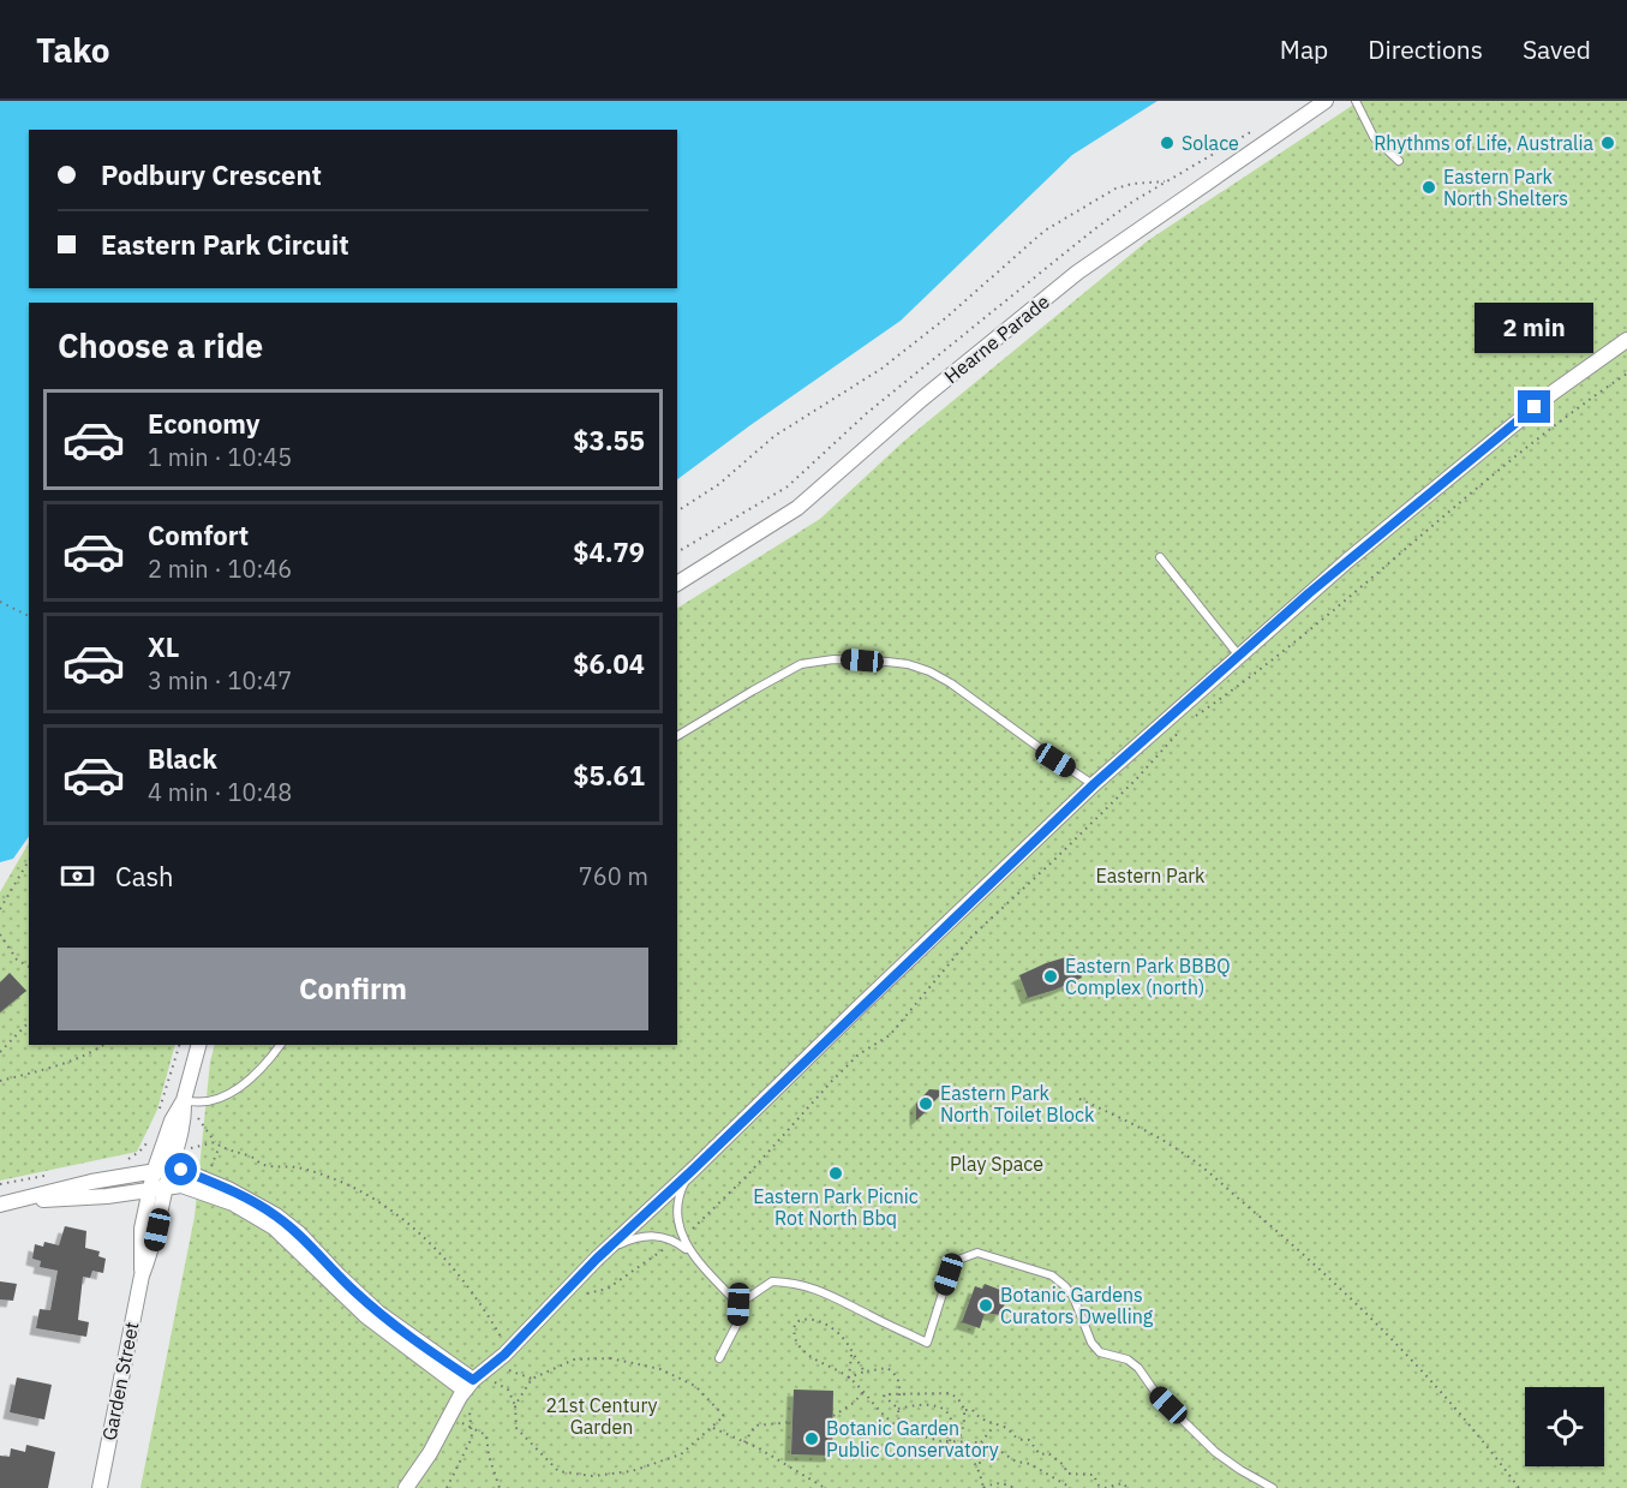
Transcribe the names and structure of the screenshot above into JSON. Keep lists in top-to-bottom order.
{
  "streets": {
    "street": ["Hearne Parade", "Garden Street"]
  },
  "parks": ["Eastern Park", "Play Space", "21st Century Garden"],
  "places": [
    "Solace",
    "Rhythms of Life, Australia",
    "Eastern Park North Shelters",
    "Eastern Park BBBQ Complex (north)",
    "Eastern Park North Toilet Block",
    "Eastern Park Picnic Rot North Bbq",
    "Botanic Gardens Curators Dwelling",
    "Botanic Garden Public Conservatory"
  ],
  "page": {
    "header": "Tako",
    "nav": ["Map", "Directions", "Saved"],
    "banner": ["Podbury Crescent", "Eastern Park Circuit"],
    "bubble": "2 min",
    "heading": "Choose a ride",
    "list": [
      {
        "name": "Economy",
        "note": "1 min · 10:45",
        "value": "$3.55"
      },
      {
        "name": "Comfort",
        "note": "2 min · 10:46",
        "value": "$4.79"
      },
      {
        "name": "XL",
        "note": "3 min · 10:47",
        "value": "$6.04"
      },
      {
        "name": "Black",
        "note": "4 min · 10:48",
        "value": "$5.61"
      }
    ],
    "pay": ["Cash", "760 m"],
    "buttons": "Confirm"
  }
}
